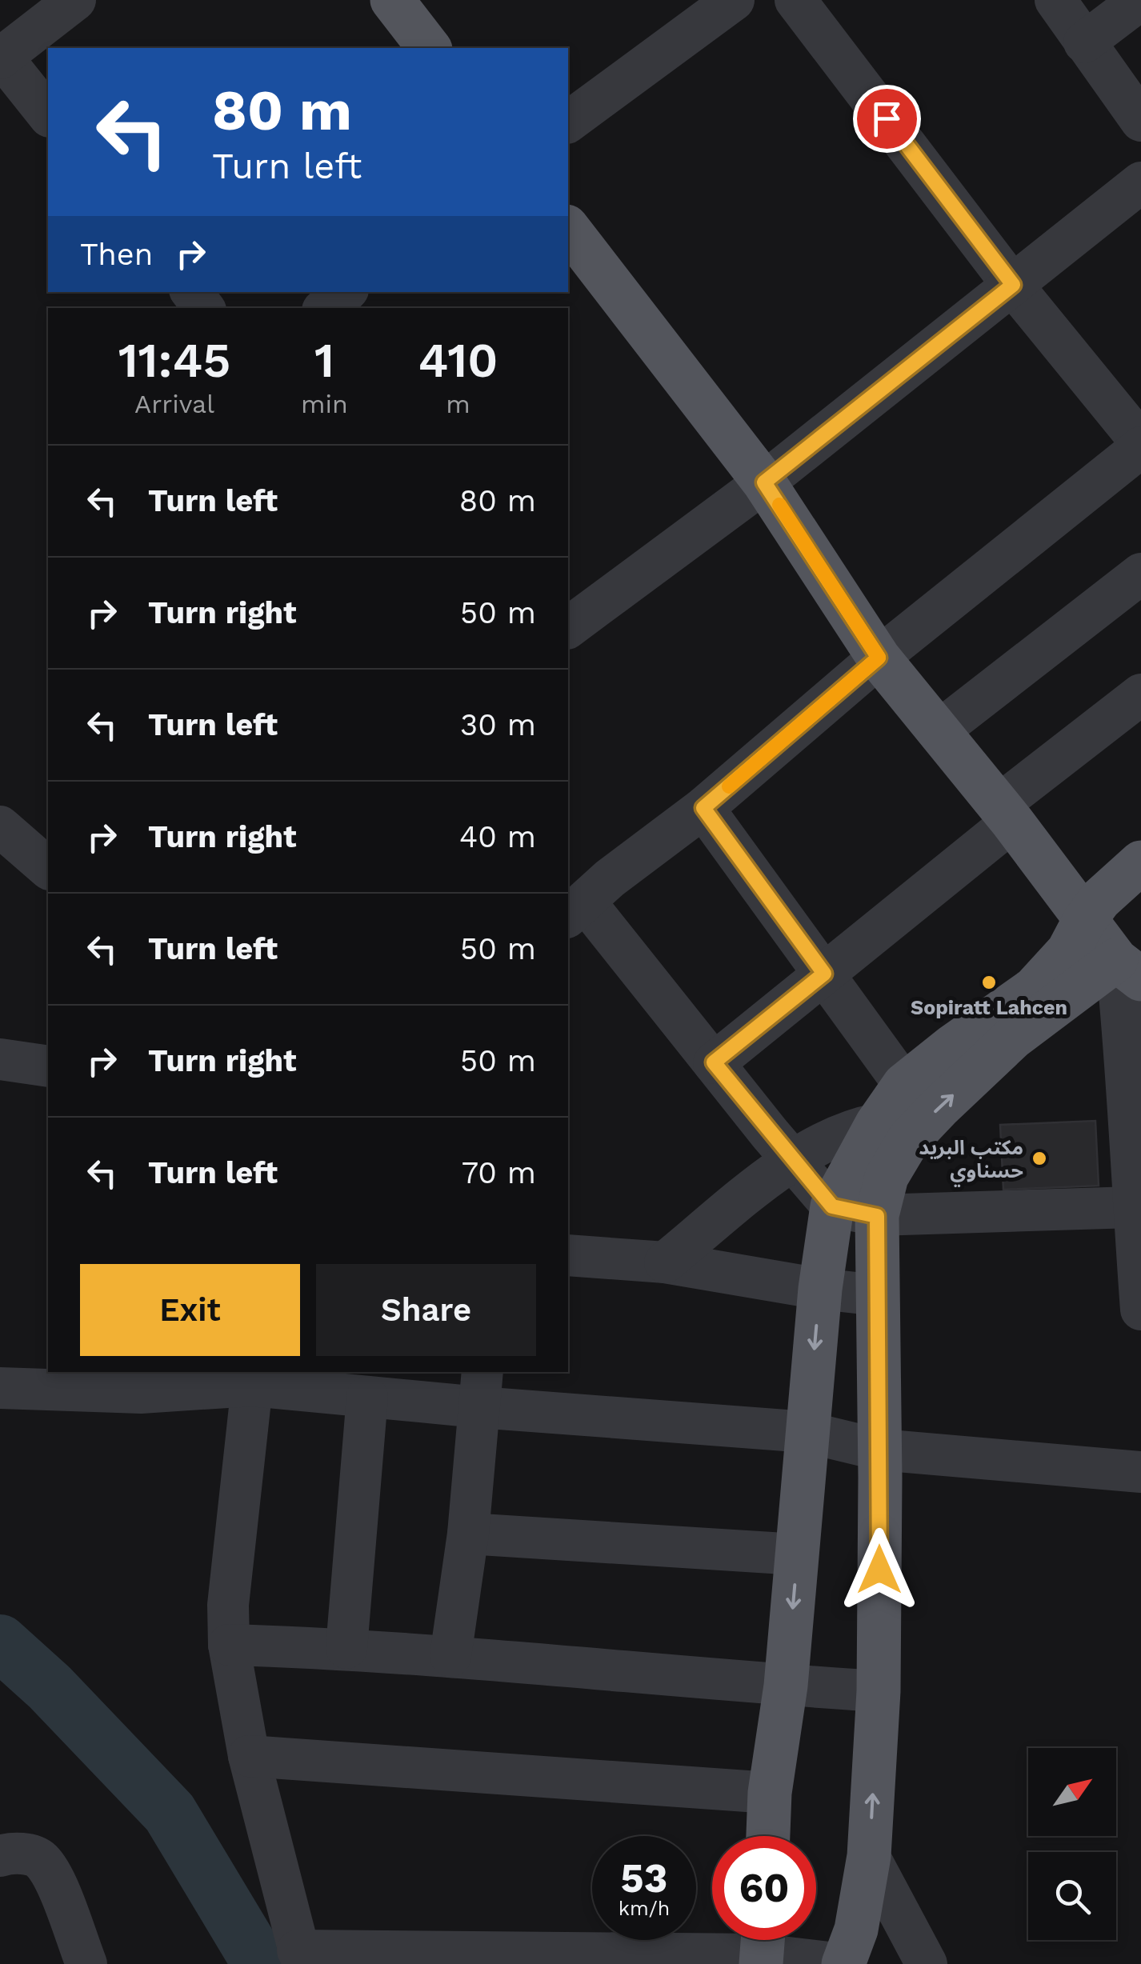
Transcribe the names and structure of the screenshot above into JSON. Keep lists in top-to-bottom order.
{
  "places": ["Sopiratt Lahcen", "مكتب البريد حسناوي"],
  "north": "top right",
  "page": {
    "turn": ["80 m", "Turn left"],
    "then": "Then",
    "eta": [
      "11:45",
      "Arrival",
      "1",
      "min",
      "410",
      "m"
    ],
    "list": [
      {
        "name": "Turn left",
        "value": "80 m"
      },
      {
        "name": "Turn right",
        "value": "50 m"
      },
      {
        "name": "Turn left",
        "value": "30 m"
      },
      {
        "name": "Turn right",
        "value": "40 m"
      },
      {
        "name": "Turn left",
        "value": "50 m"
      },
      {
        "name": "Turn right",
        "value": "50 m"
      },
      {
        "name": "Turn left",
        "value": "70 m"
      }
    ],
    "buttons": ["Exit", "Share"],
    "speed": "53 km/h",
    "limit": "60"
  }
}
